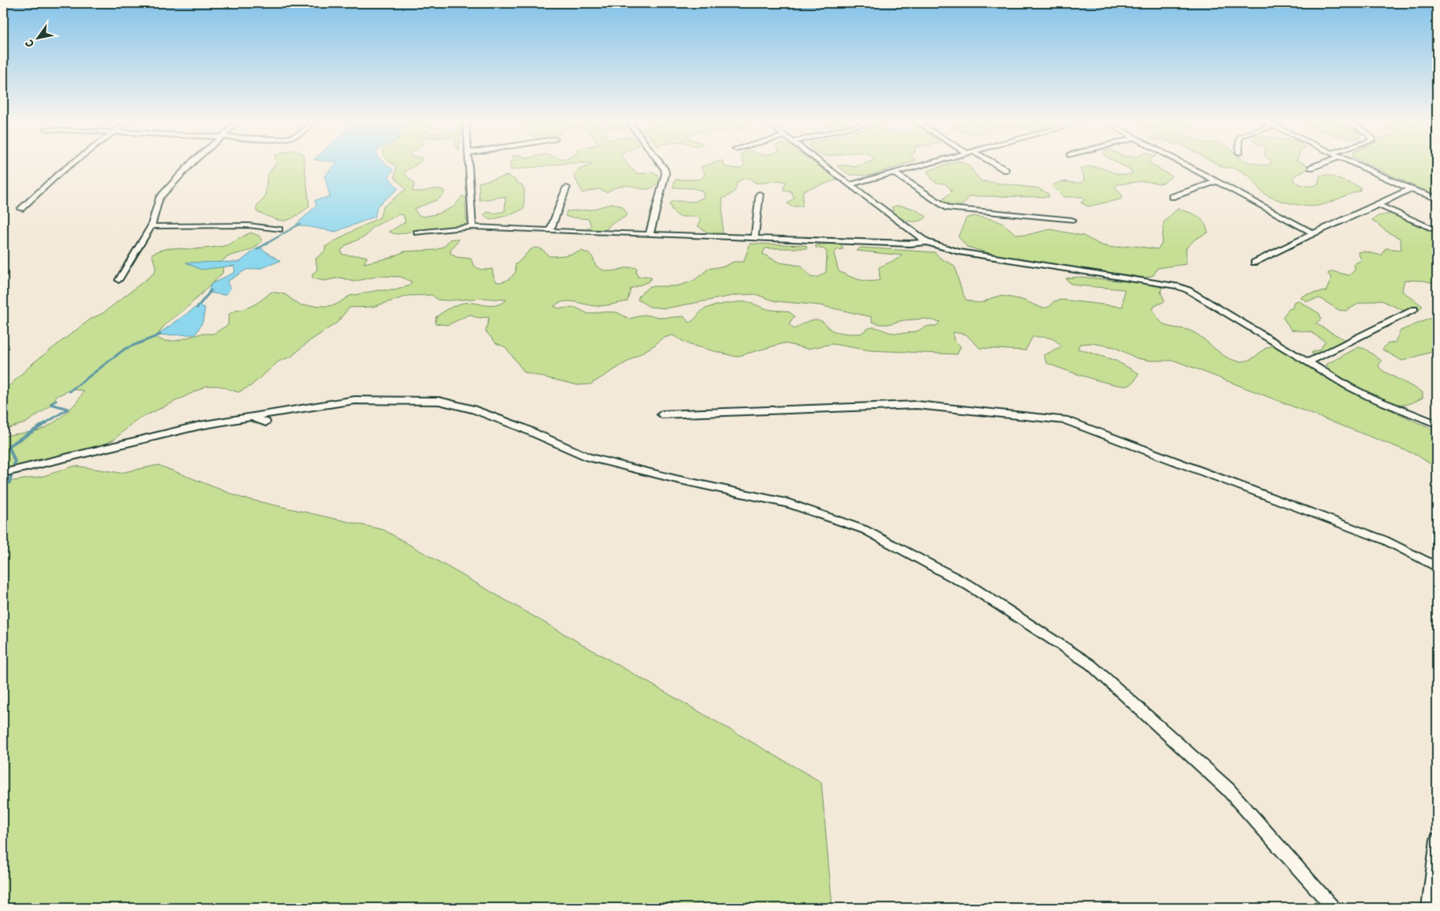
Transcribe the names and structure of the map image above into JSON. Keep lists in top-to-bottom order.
{
  "north": "bottom left"
}
